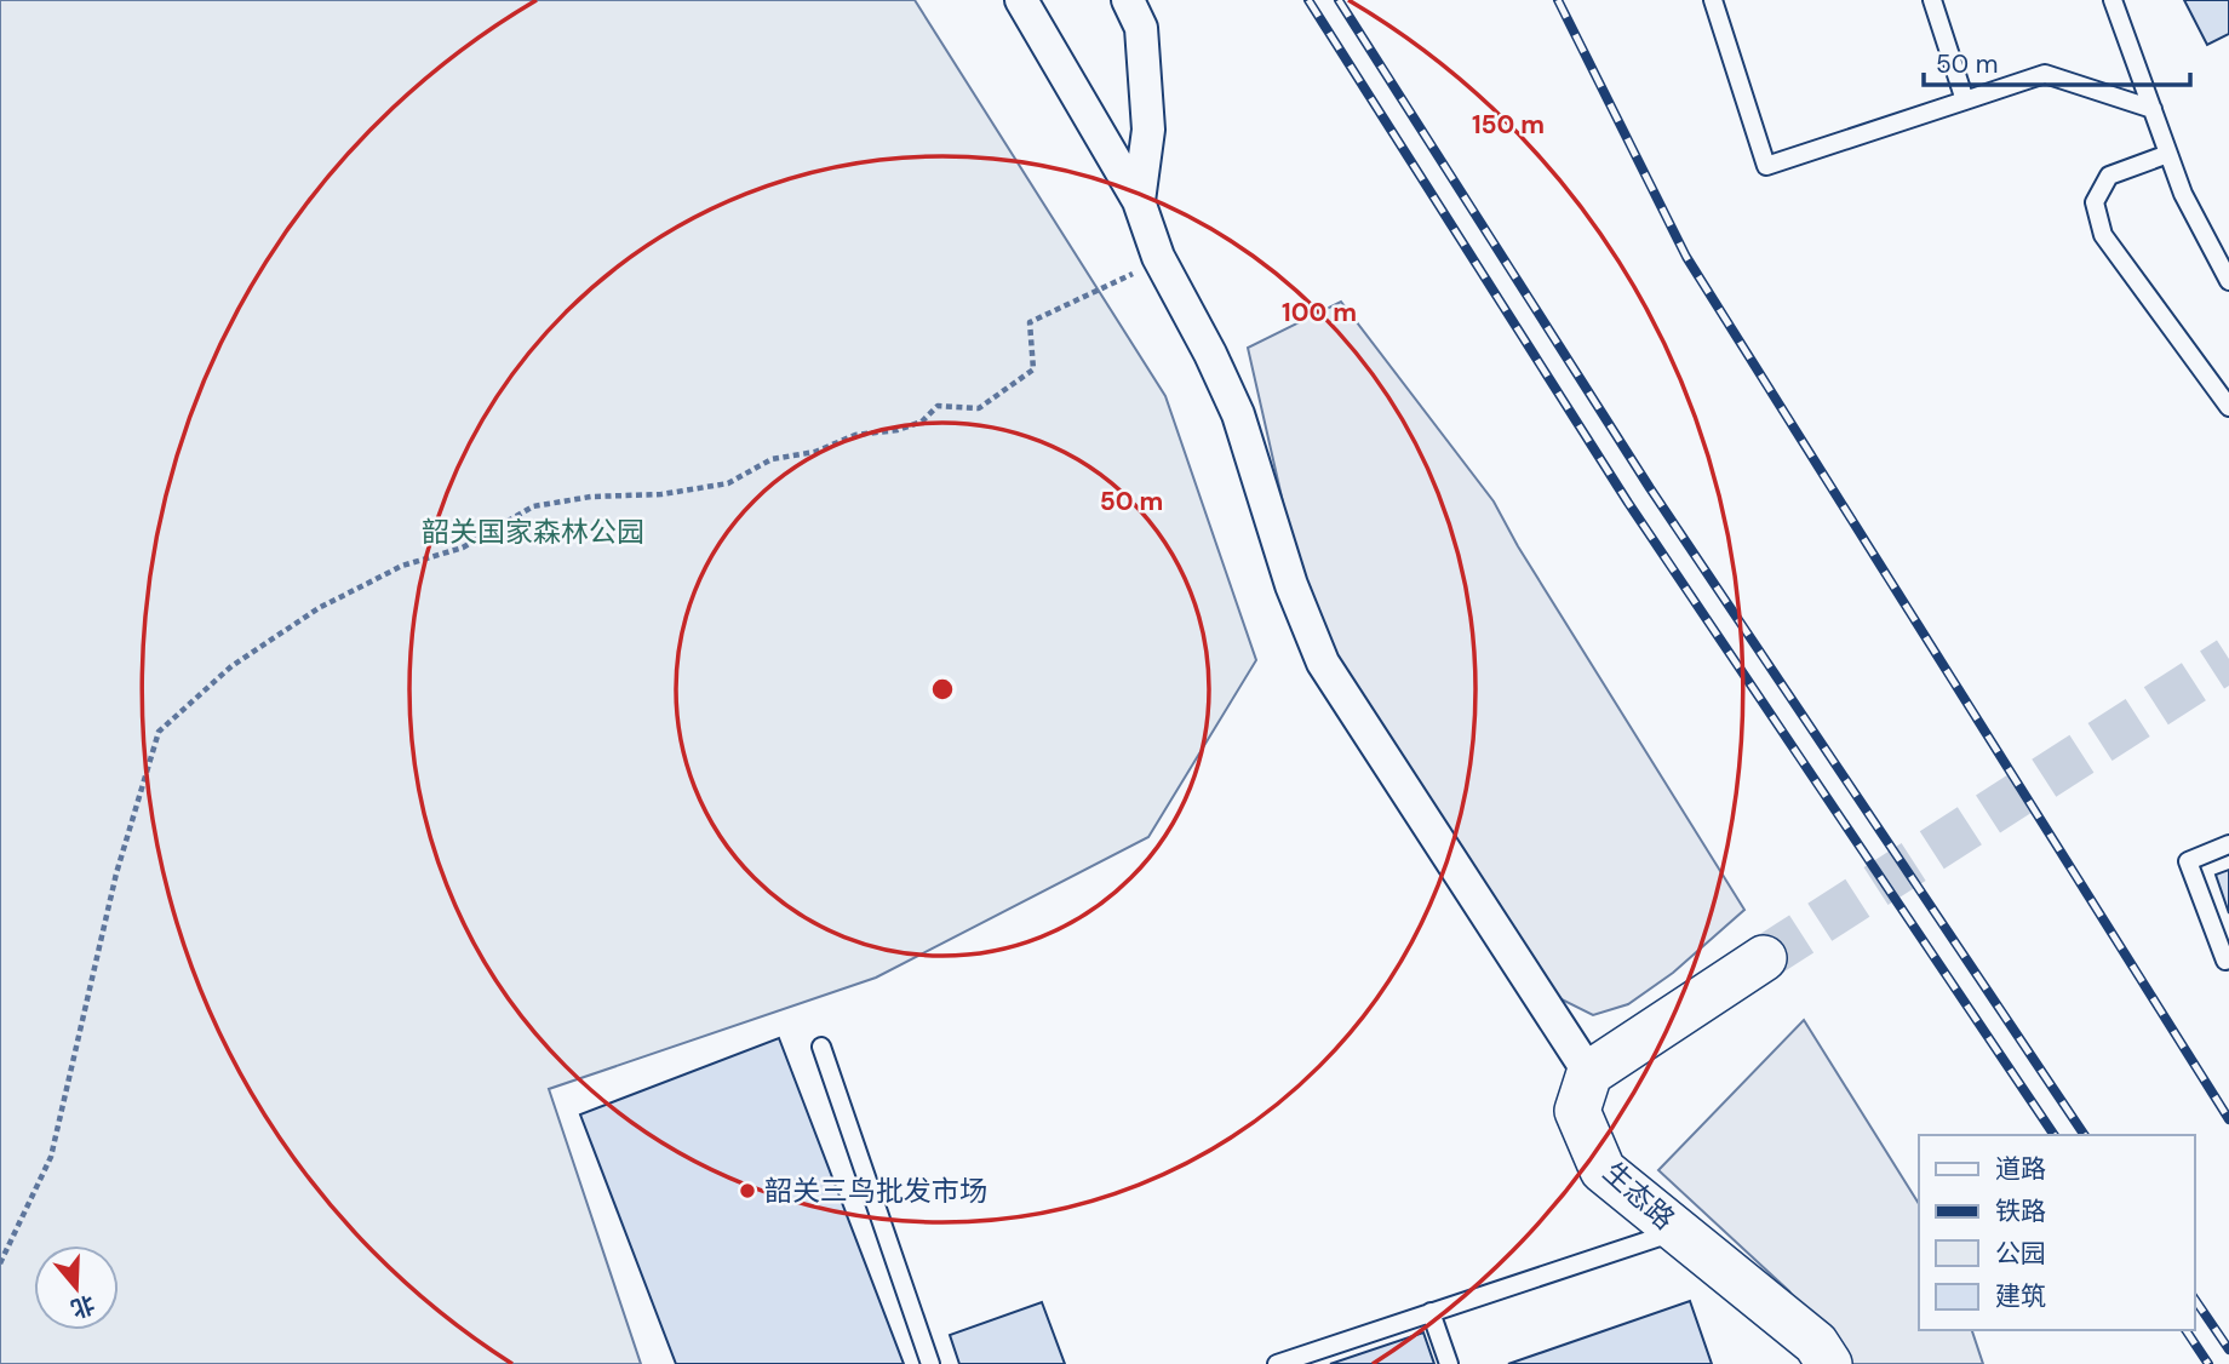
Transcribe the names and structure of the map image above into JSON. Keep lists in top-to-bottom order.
{
  "streets": {
    "street": ["生态路"]
  },
  "parks": ["韶关国家森林公园"],
  "places": ["韶关三鸟批发市场"],
  "legend": [
    "道路",
    "铁路",
    "公园",
    "建筑"
  ],
  "scale_bar": "50 m",
  "north": "bottom",
  "rings": ["150 m", "100 m", "50 m"]
}
